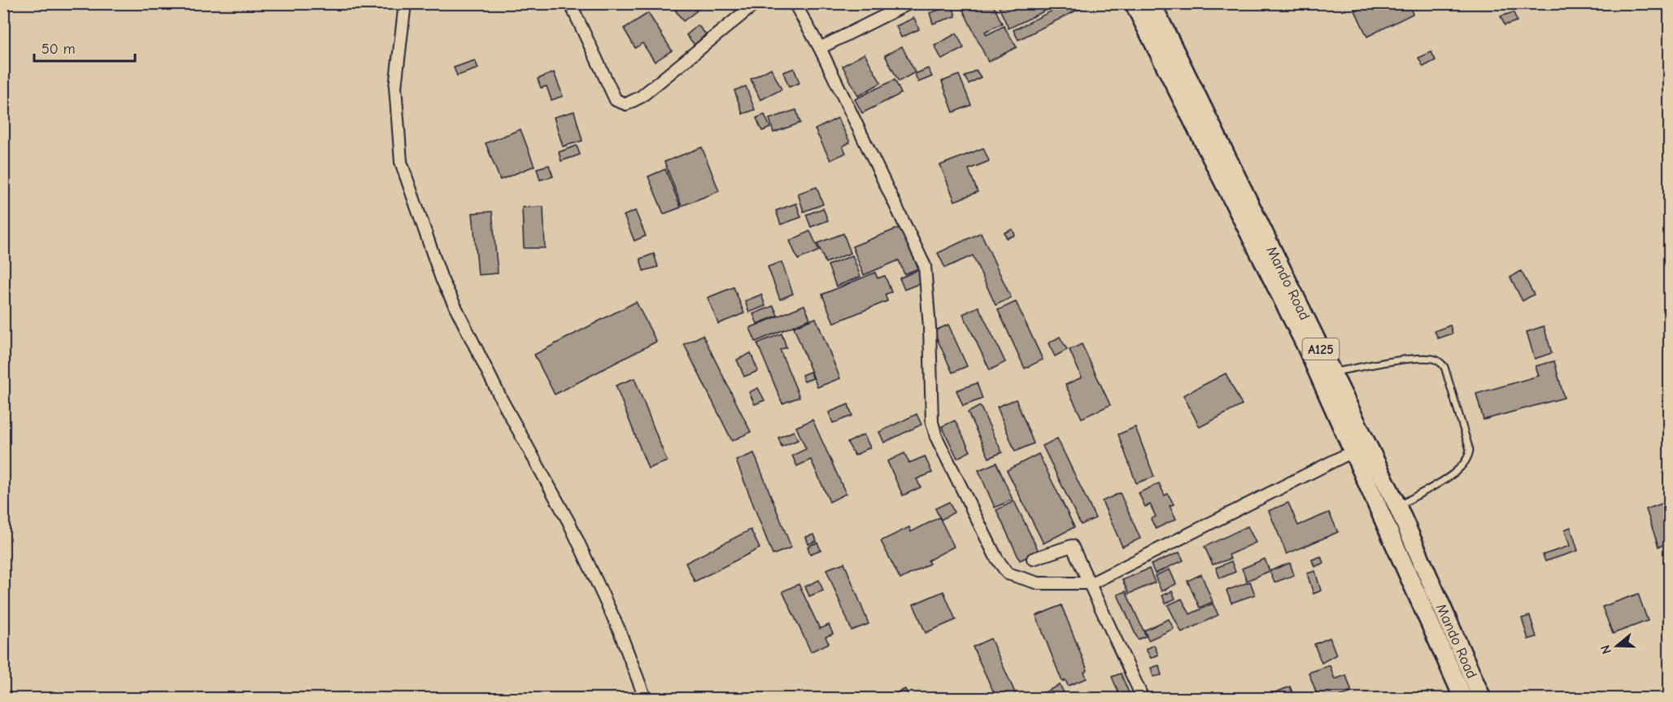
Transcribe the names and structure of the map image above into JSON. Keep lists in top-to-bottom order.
{
  "streets": {
    "highway": ["Mando Road", "A125"]
  },
  "scale_bar": "50 m",
  "north": "left"
}
